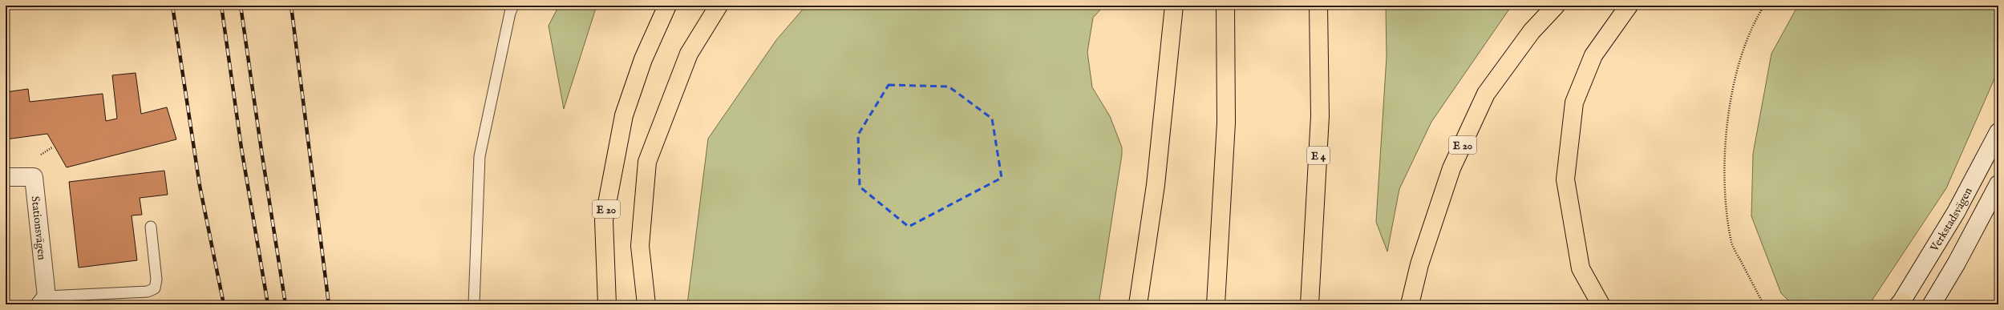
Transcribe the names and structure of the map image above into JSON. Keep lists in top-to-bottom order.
{
  "streets": {
    "highway": ["E 20", "E 4"],
    "main road": ["Verkstadsvägen", "Stationsvägen"]
  }
}
